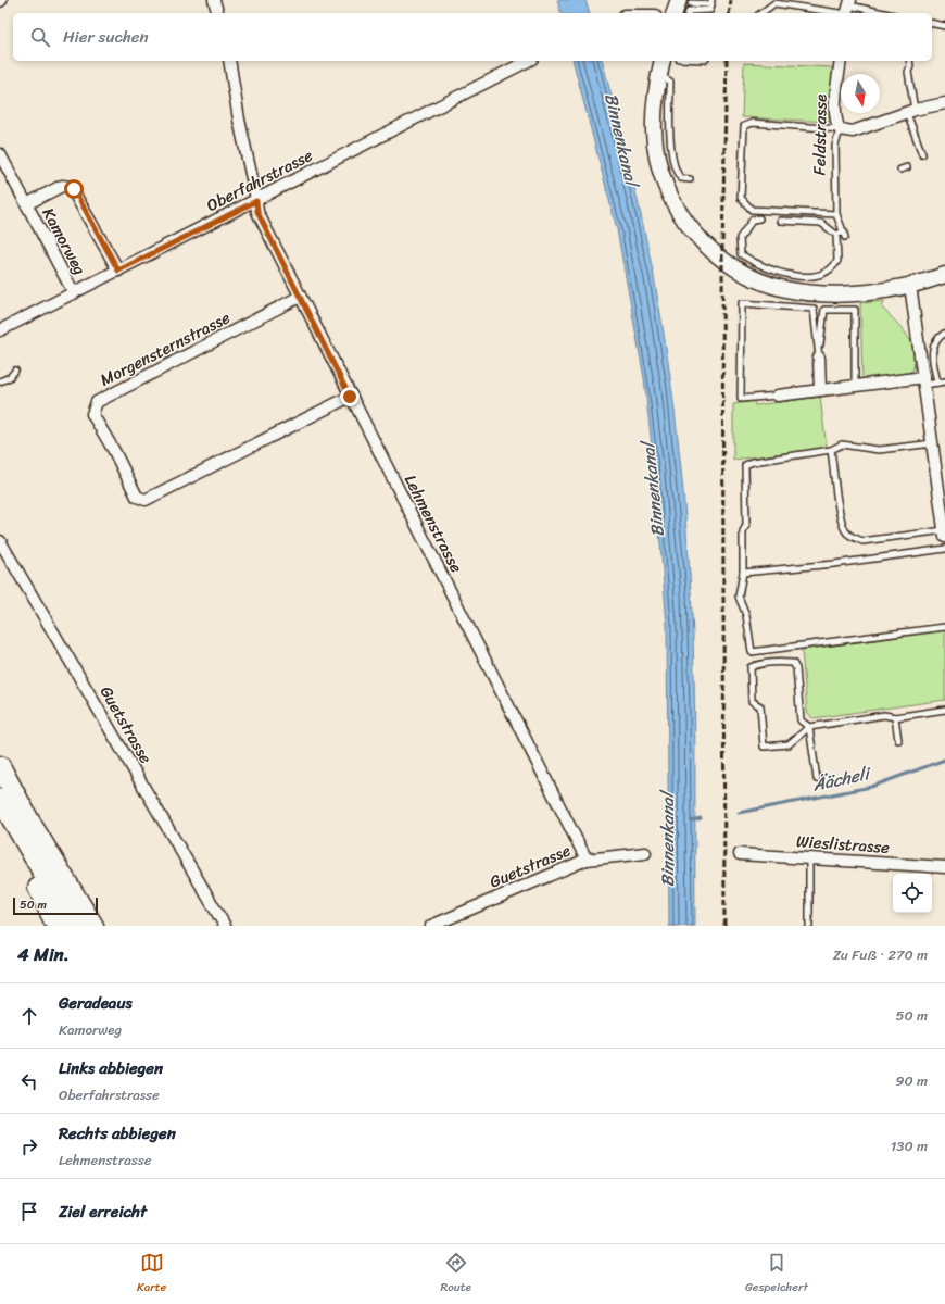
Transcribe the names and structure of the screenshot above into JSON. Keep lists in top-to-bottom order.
{
  "streets": {
    "street": [
      "Feldstrasse",
      "Oberfahrstrasse",
      "Kamorweg",
      "Morgensternstrasse",
      "Lehmenstrasse",
      "Guetstrasse",
      "Wieslistrasse"
    ]
  },
  "crossings": [
    ["Oberfahrstrasse", "Kamorweg"],
    ["Oberfahrstrasse", "Lehmenstrasse"],
    ["Morgensternstrasse", "Lehmenstrasse"],
    ["Lehmenstrasse", "Guetstrasse"]
  ],
  "water": ["Binnenkanal", "Äächeli"],
  "scale_bar": "50 m",
  "north": "bottom",
  "page": {
    "search": "Hier suchen",
    "scale": "50 m",
    "heading": ["4 Min.", "Zu Fuß · 270 m"],
    "list": [
      ["Geradeaus", "Kamorweg", "50 m"],
      ["Links abbiegen", "Oberfahrstrasse", "90 m"],
      ["Rechts abbiegen", "Lehmenstrasse", "130 m"],
      "Ziel erreicht"
    ],
    "nav": ["Karte", "Route", "Gespeichert"]
  }
}
